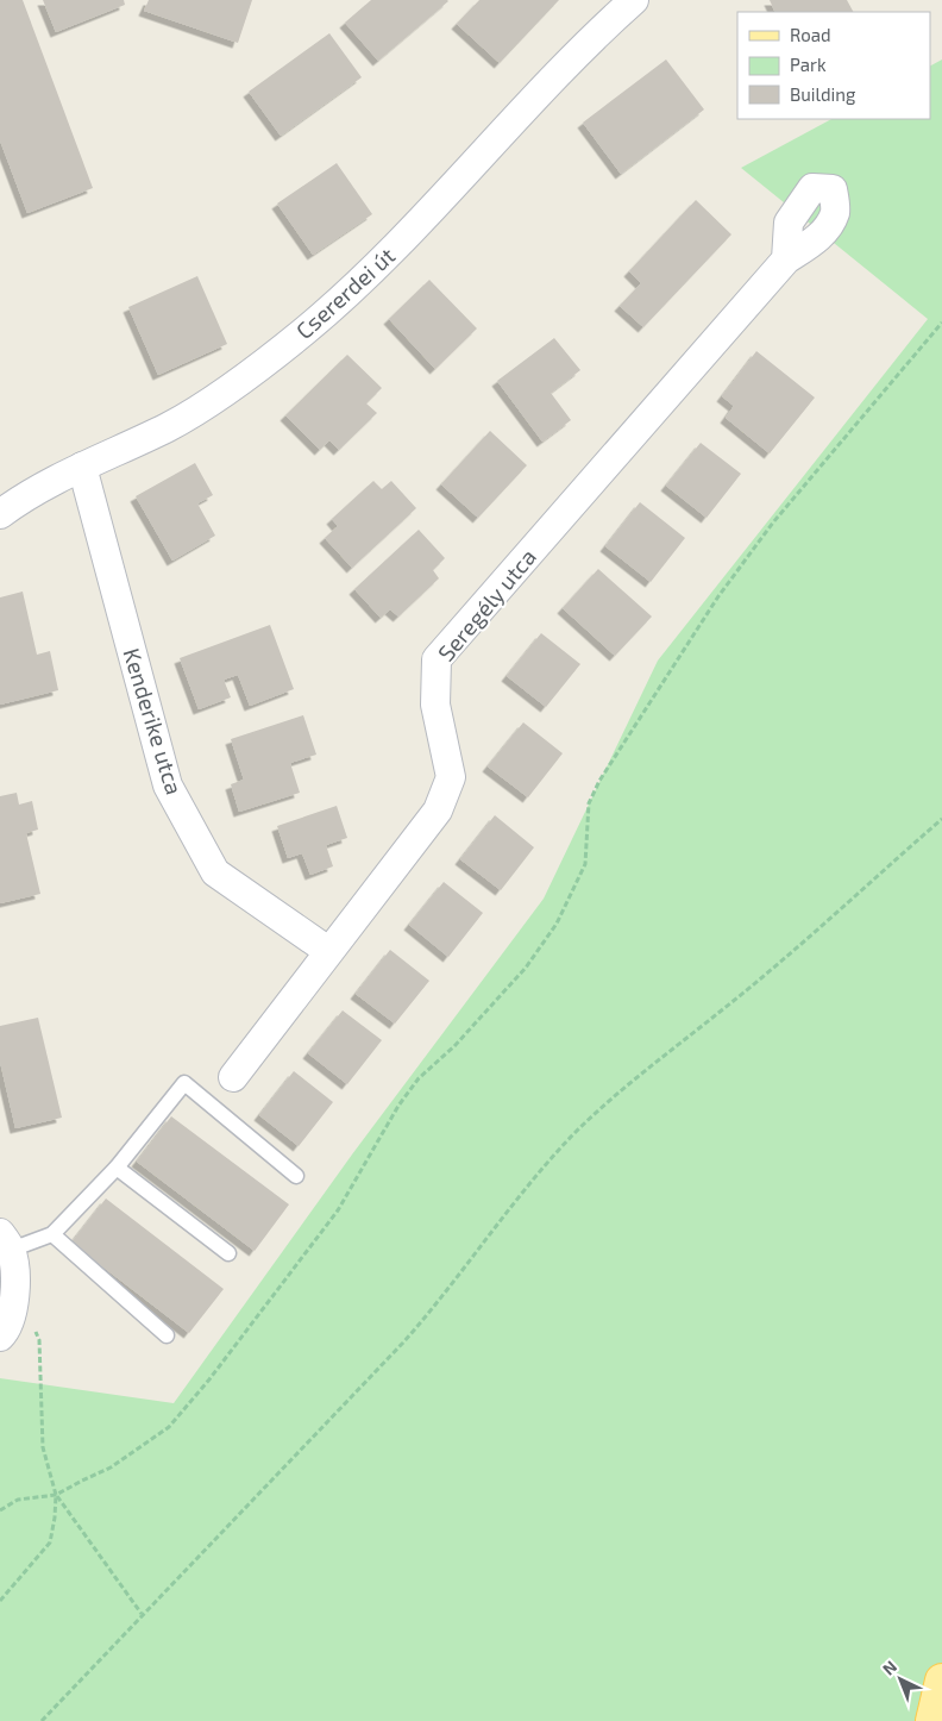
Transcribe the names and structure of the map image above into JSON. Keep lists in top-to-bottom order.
{
  "streets": {
    "street": ["Csererdei út", "Seregély utca", "Kenderike utca"]
  },
  "crossings": [
    ["Csererdei út", "Kenderike utca"],
    ["Seregély utca", "Kenderike utca"]
  ],
  "legend": ["Road", "Park", "Building"],
  "north": "top left"
}
